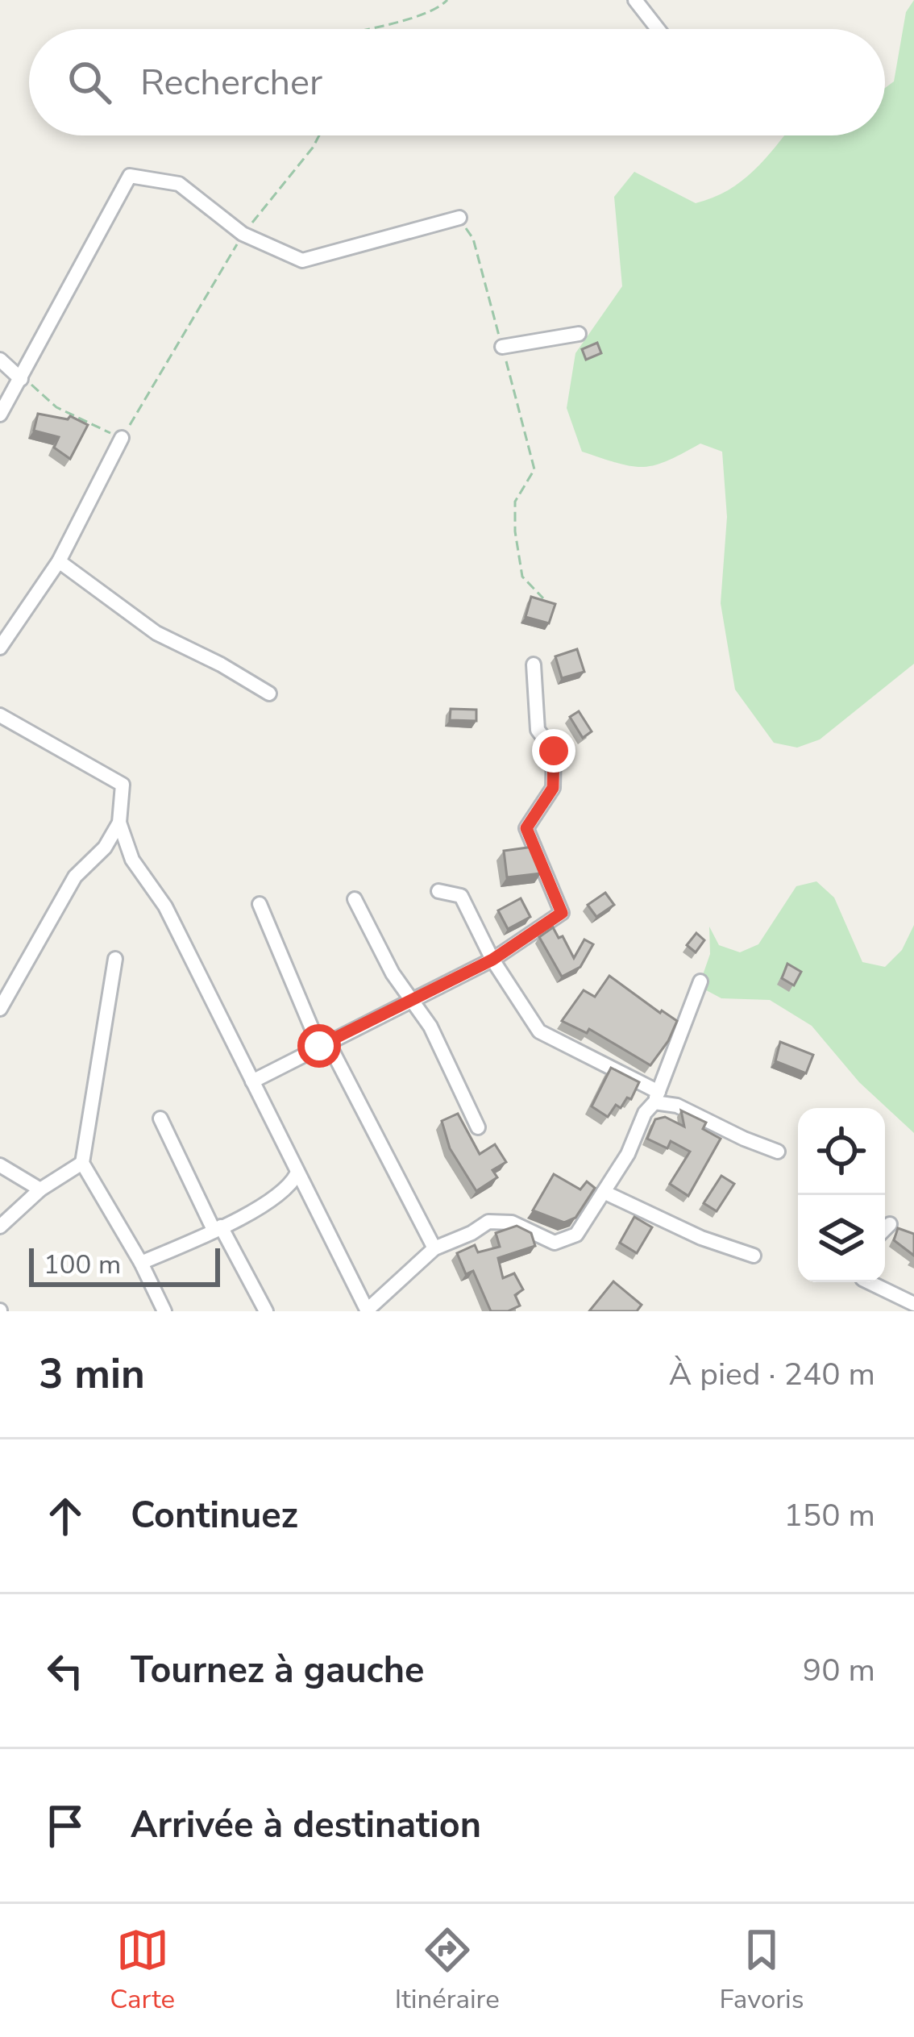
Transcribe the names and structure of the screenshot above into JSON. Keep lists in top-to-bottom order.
{
  "scale_bar": "100 m",
  "page": {
    "search": "Rechercher",
    "scale": "100 m",
    "heading": ["3 min", "À pied · 240 m"],
    "list": [
      ["Continuez", "150 m"],
      ["Tournez à gauche", "90 m"],
      "Arrivée à destination"
    ],
    "nav": ["Carte", "Itinéraire", "Favoris"]
  }
}
